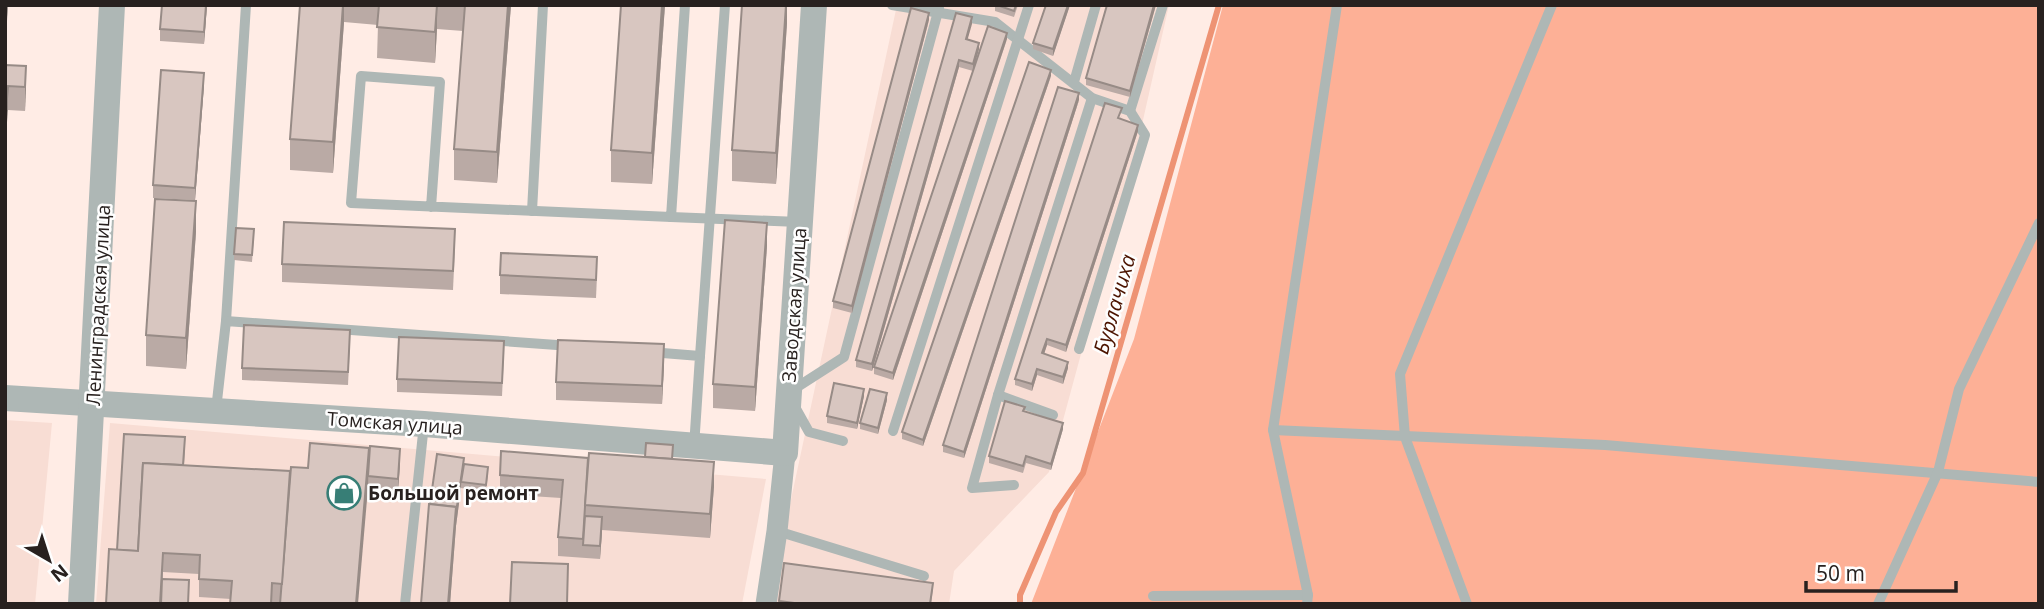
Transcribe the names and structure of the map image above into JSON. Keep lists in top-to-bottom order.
{
  "streets": {
    "street": ["Ленинградская улица", "Заводская улица", "Томская улица"]
  },
  "crossings": [
    ["Ленинградская улица", "Томская улица"],
    ["Заводская улица", "Томская улица"]
  ],
  "water": ["Бурлачиха"],
  "places": {
    "shop": ["Большой ремонт"]
  },
  "scale_bar": "50 m",
  "north": "bottom right"
}
